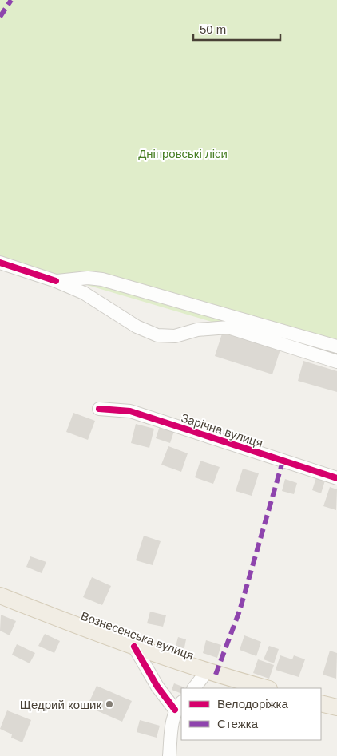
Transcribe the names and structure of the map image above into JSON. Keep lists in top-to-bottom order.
{
  "streets": {
    "main road": ["Вознесенська вулиця"],
    "street": ["Зарічна вулиця"]
  },
  "parks": ["Дніпровські ліси"],
  "places": ["Щедрий кошик"],
  "legend": ["Велодоріжка", "Стежка"],
  "scale_bar": "50 m"
}
